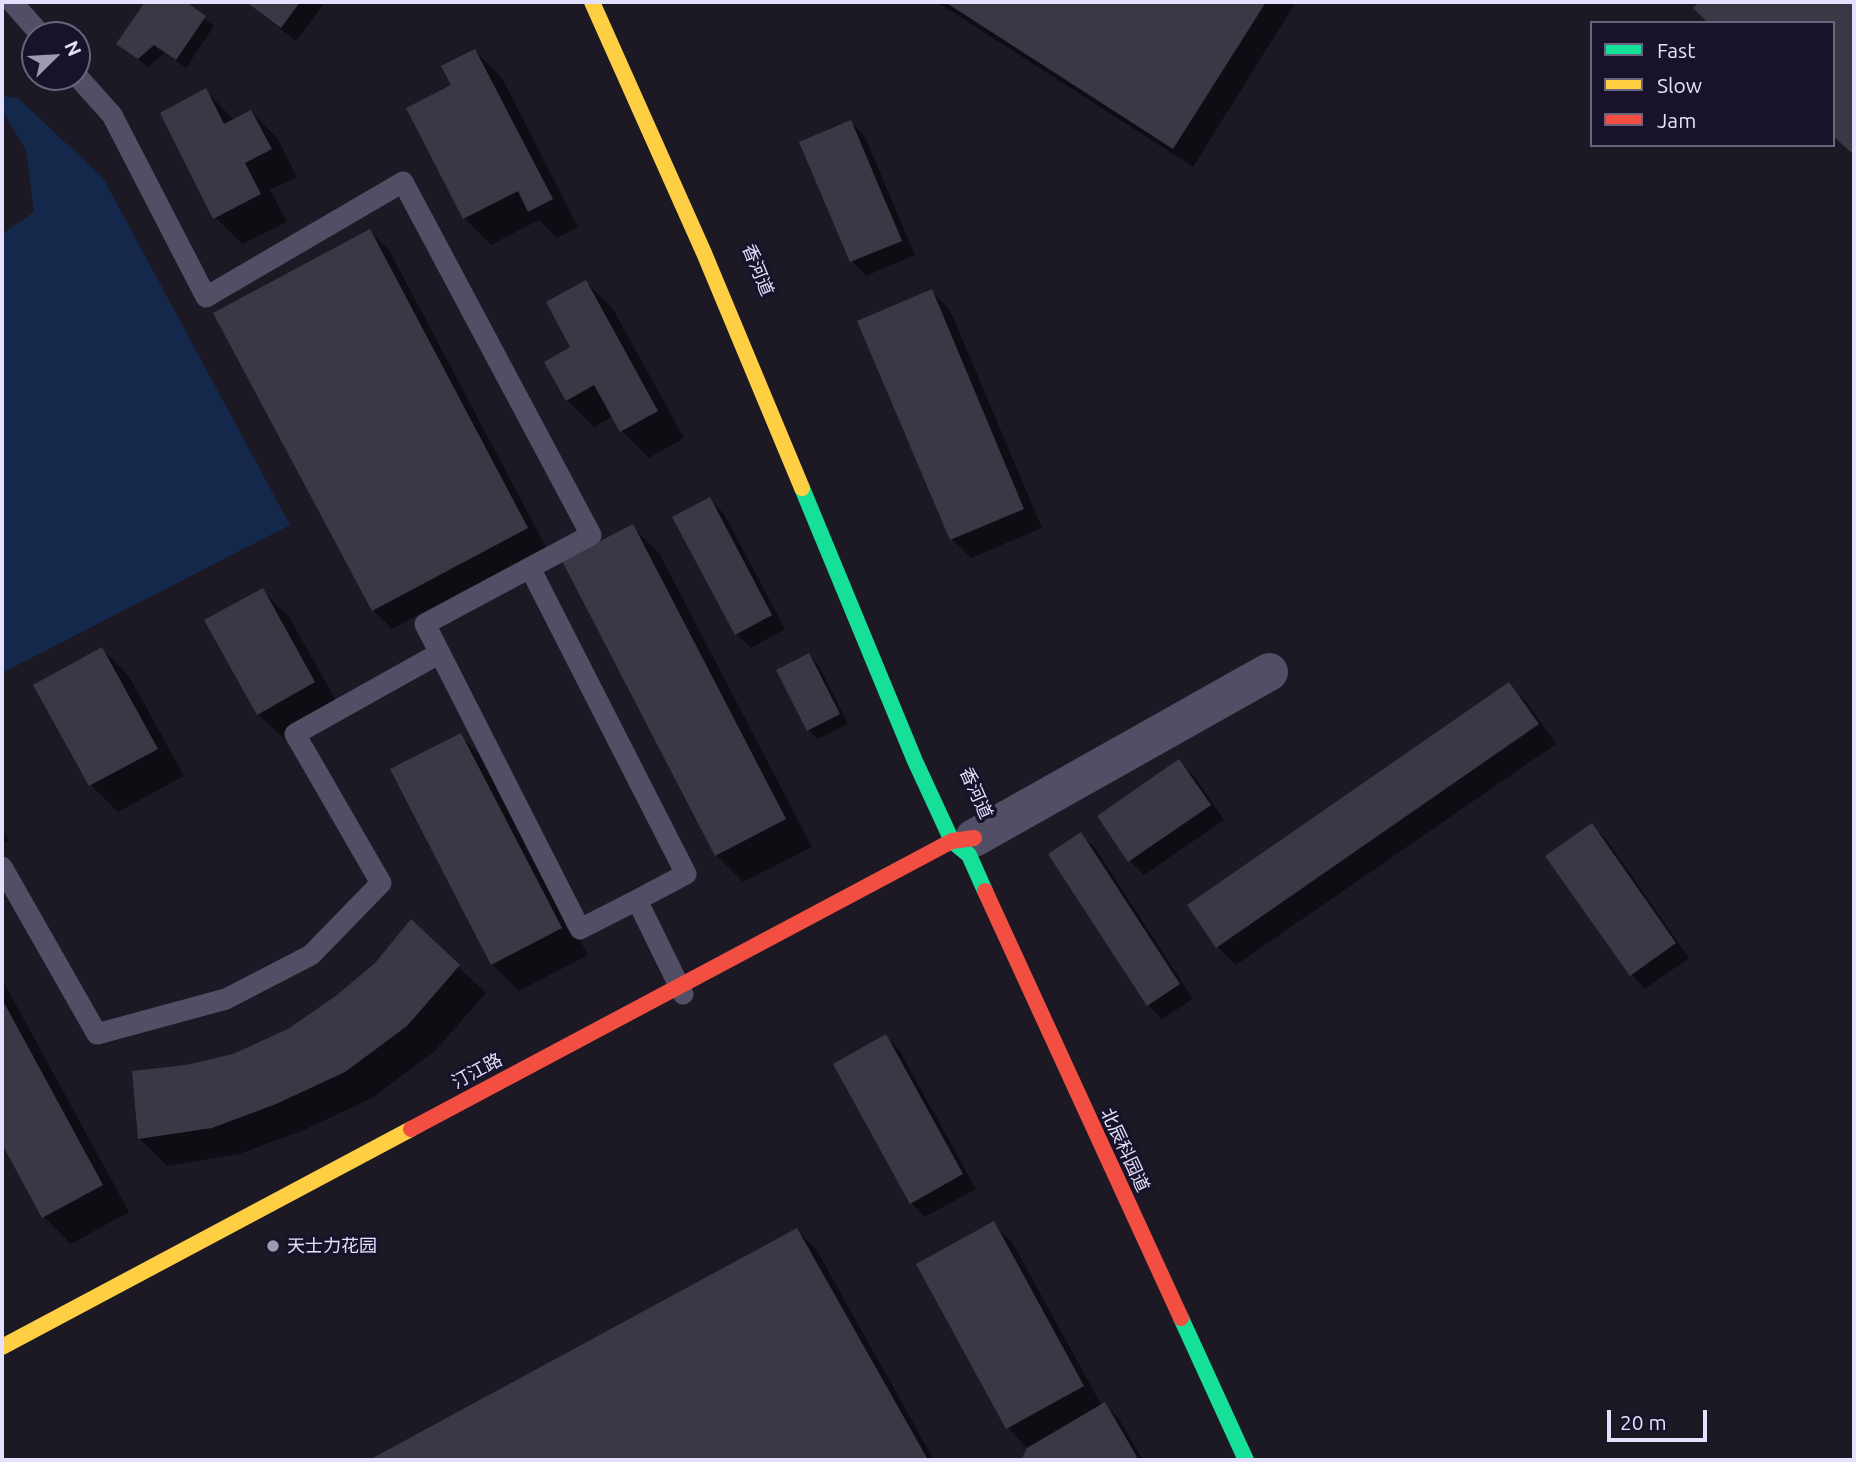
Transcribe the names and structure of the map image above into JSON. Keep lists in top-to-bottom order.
{
  "streets": {
    "street": ["汀江路", "北辰科园道"]
  },
  "crossings": [
    ["汀江路", "北辰科园道"]
  ],
  "places": ["天士力花园"],
  "legend": ["Fast", "Slow", "Jam"],
  "scale_bar": "20 m",
  "north": "top right"
}
